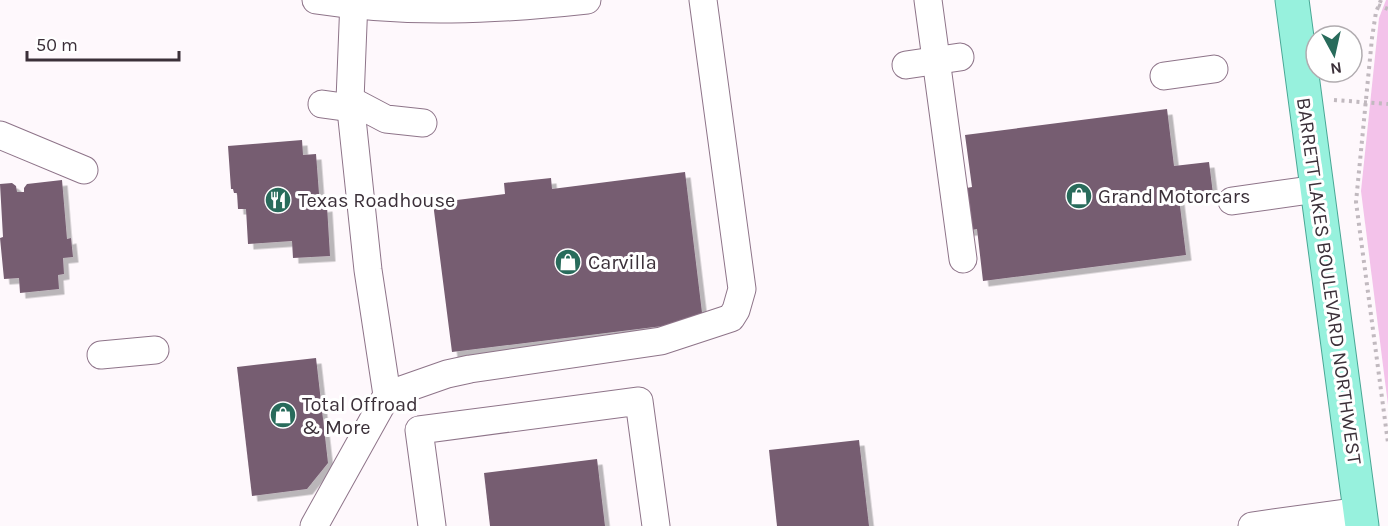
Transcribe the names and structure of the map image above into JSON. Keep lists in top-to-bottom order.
{
  "streets": {
    "main road": ["BARRETT LAKES BOULEVARD NORTHWEST"]
  },
  "places": {
    "shop": ["Grand Motorcars", "Carvilla", "Total Offroad & More"],
    "restaurant": ["Texas Roadhouse"]
  },
  "scale_bar": "50 m",
  "north": "bottom"
}
